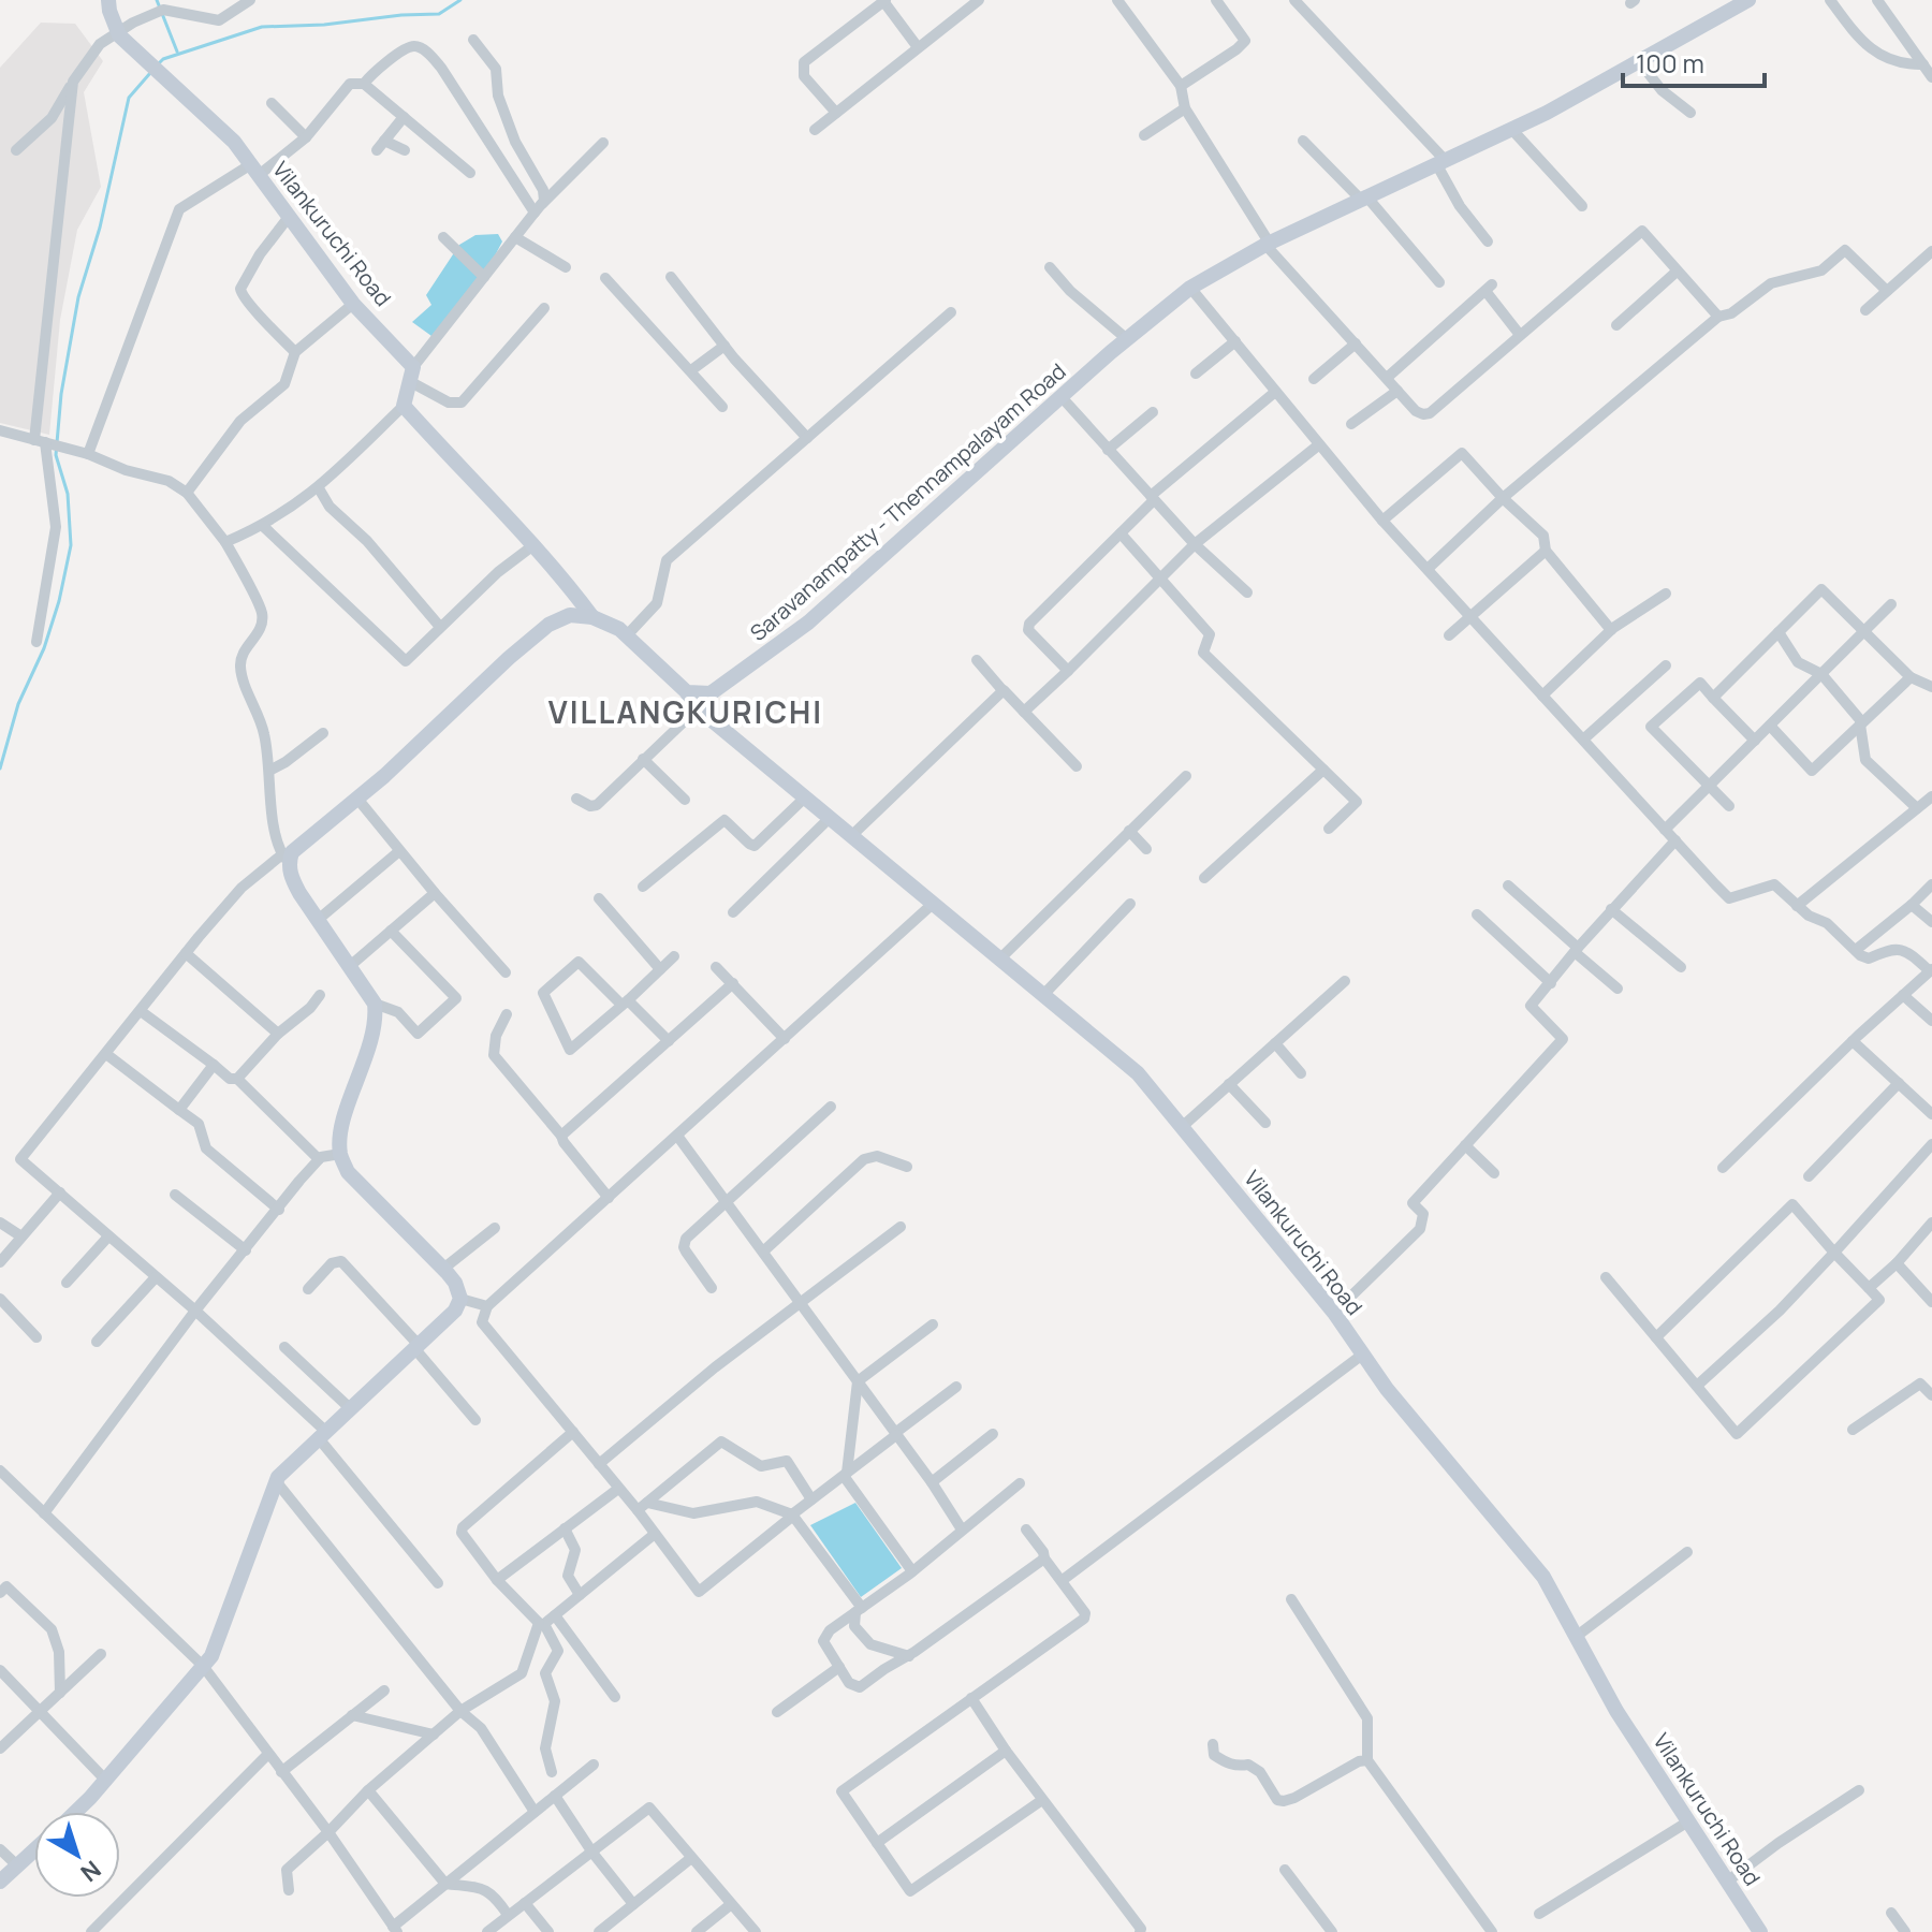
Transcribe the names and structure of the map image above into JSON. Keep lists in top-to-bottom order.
{
  "streets": {
    "main road": ["Vilankuruchi Road", "Saravanampatty - Thennampalayam Road"]
  },
  "crossings": [
    ["Vilankuruchi Road", "Saravanampatty - Thennampalayam Road"]
  ],
  "districts": ["VILLANGKURICHI"],
  "scale_bar": "100 m",
  "north": "bottom right"
}
